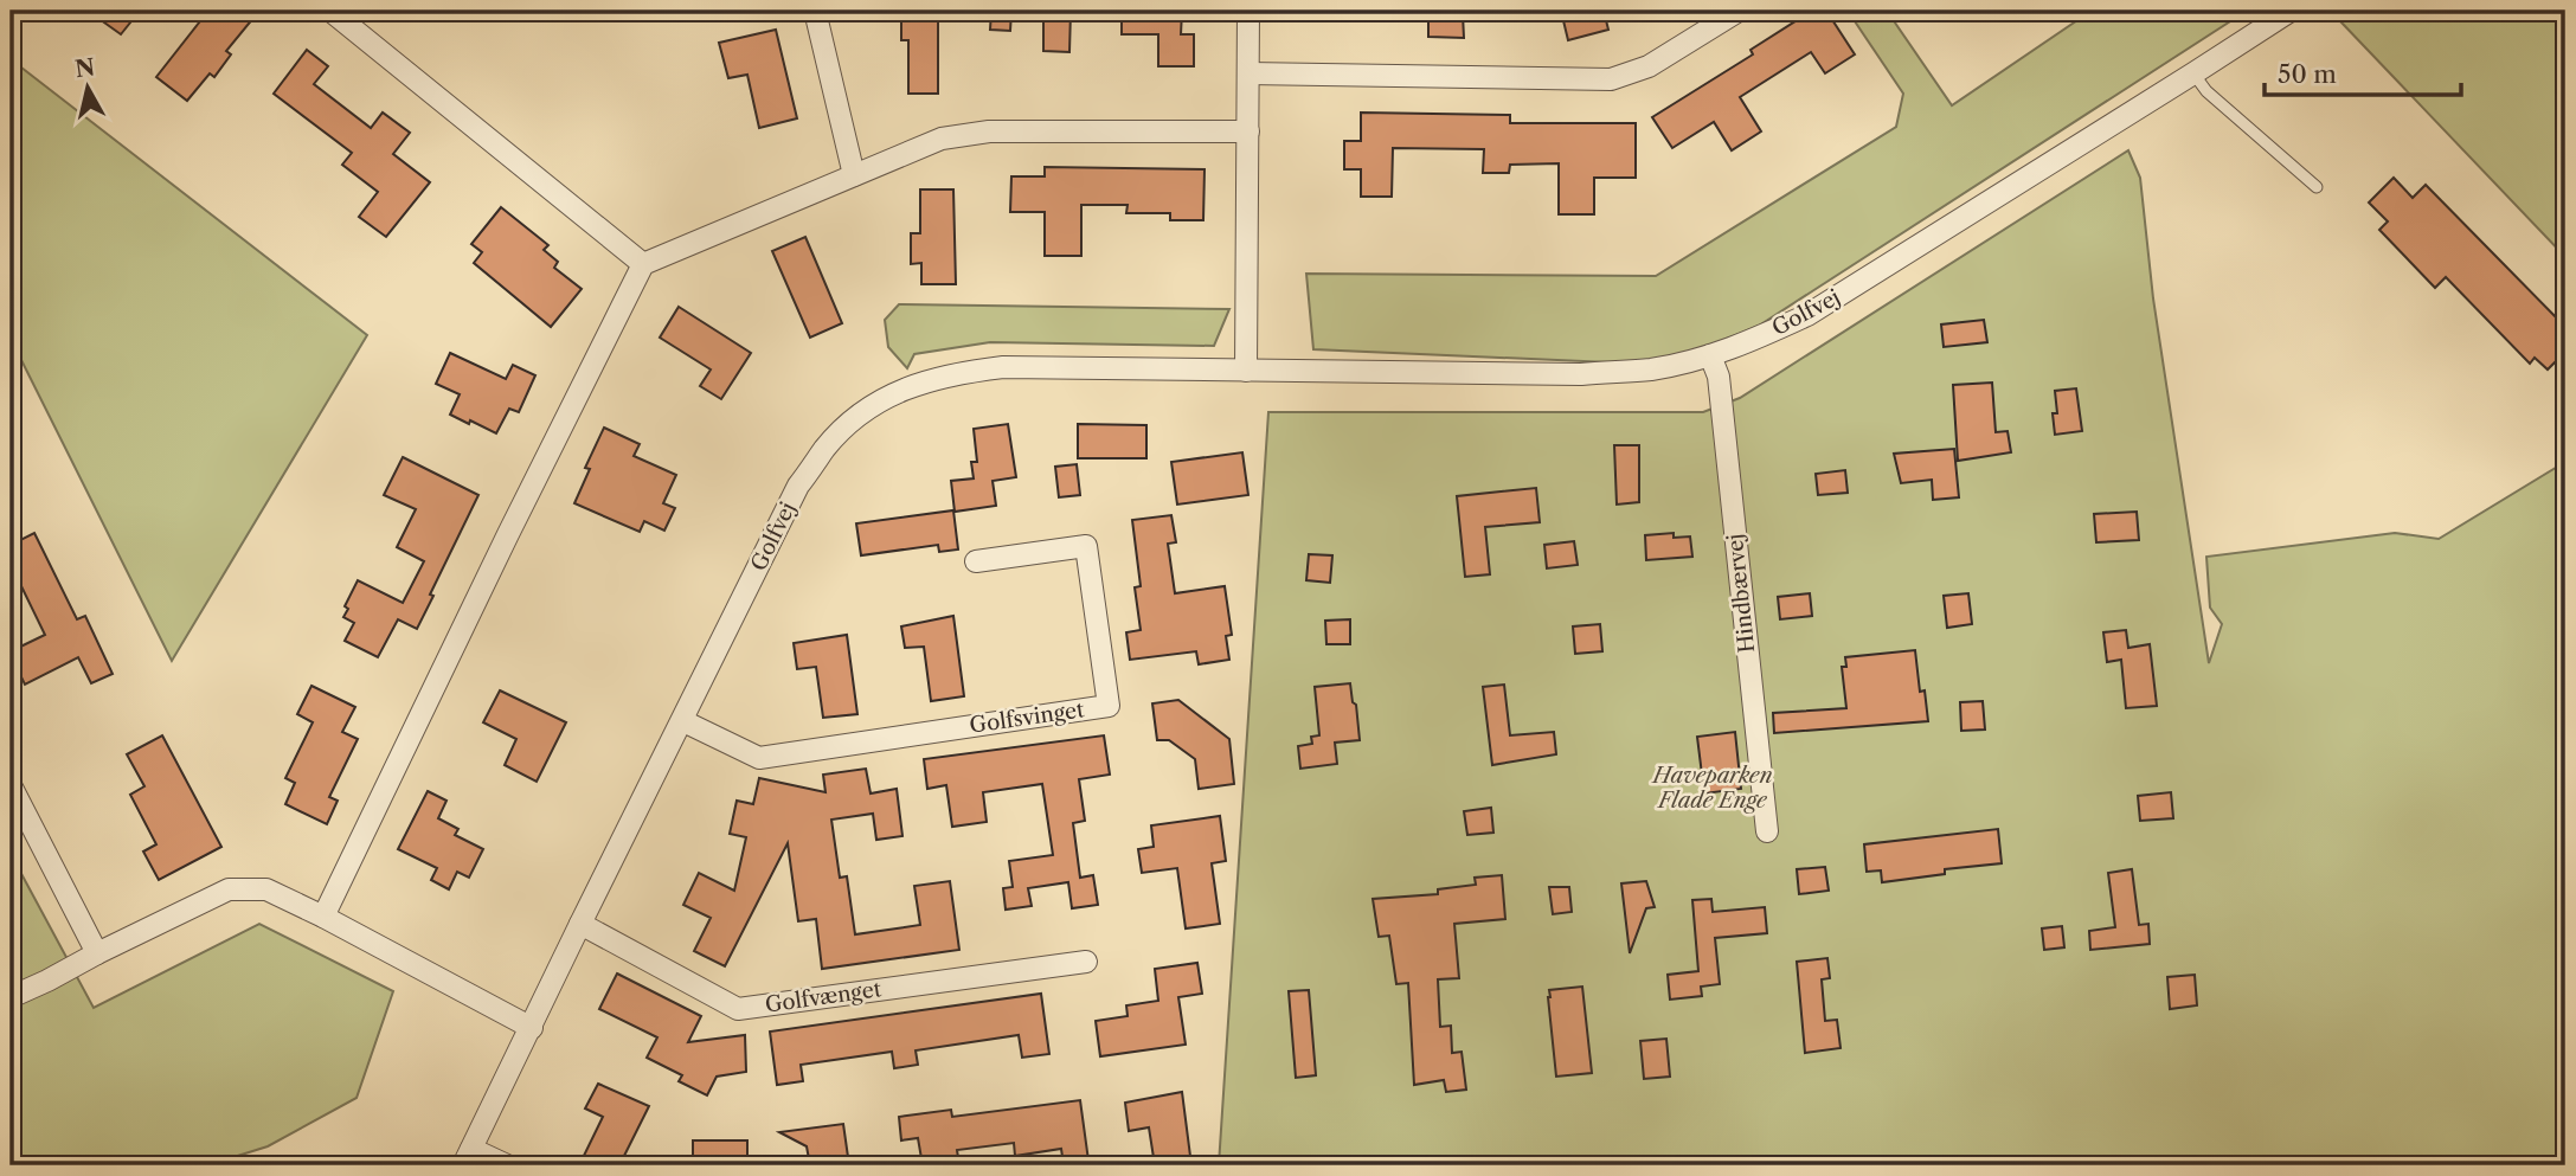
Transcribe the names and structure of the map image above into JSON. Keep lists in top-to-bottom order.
{
  "streets": {
    "street": [
      "Golfvej",
      "Hindbærvej",
      "Golfsvinget",
      "Golfvænget"
    ]
  },
  "crossings": [
    ["Golfvej", "Hindbærvej"],
    ["Golfvej", "Golfsvinget"],
    ["Golfvej", "Golfvænget"]
  ],
  "parks": ["Haveparken Flade Enge"],
  "scale_bar": "50 m",
  "north": "top"
}
